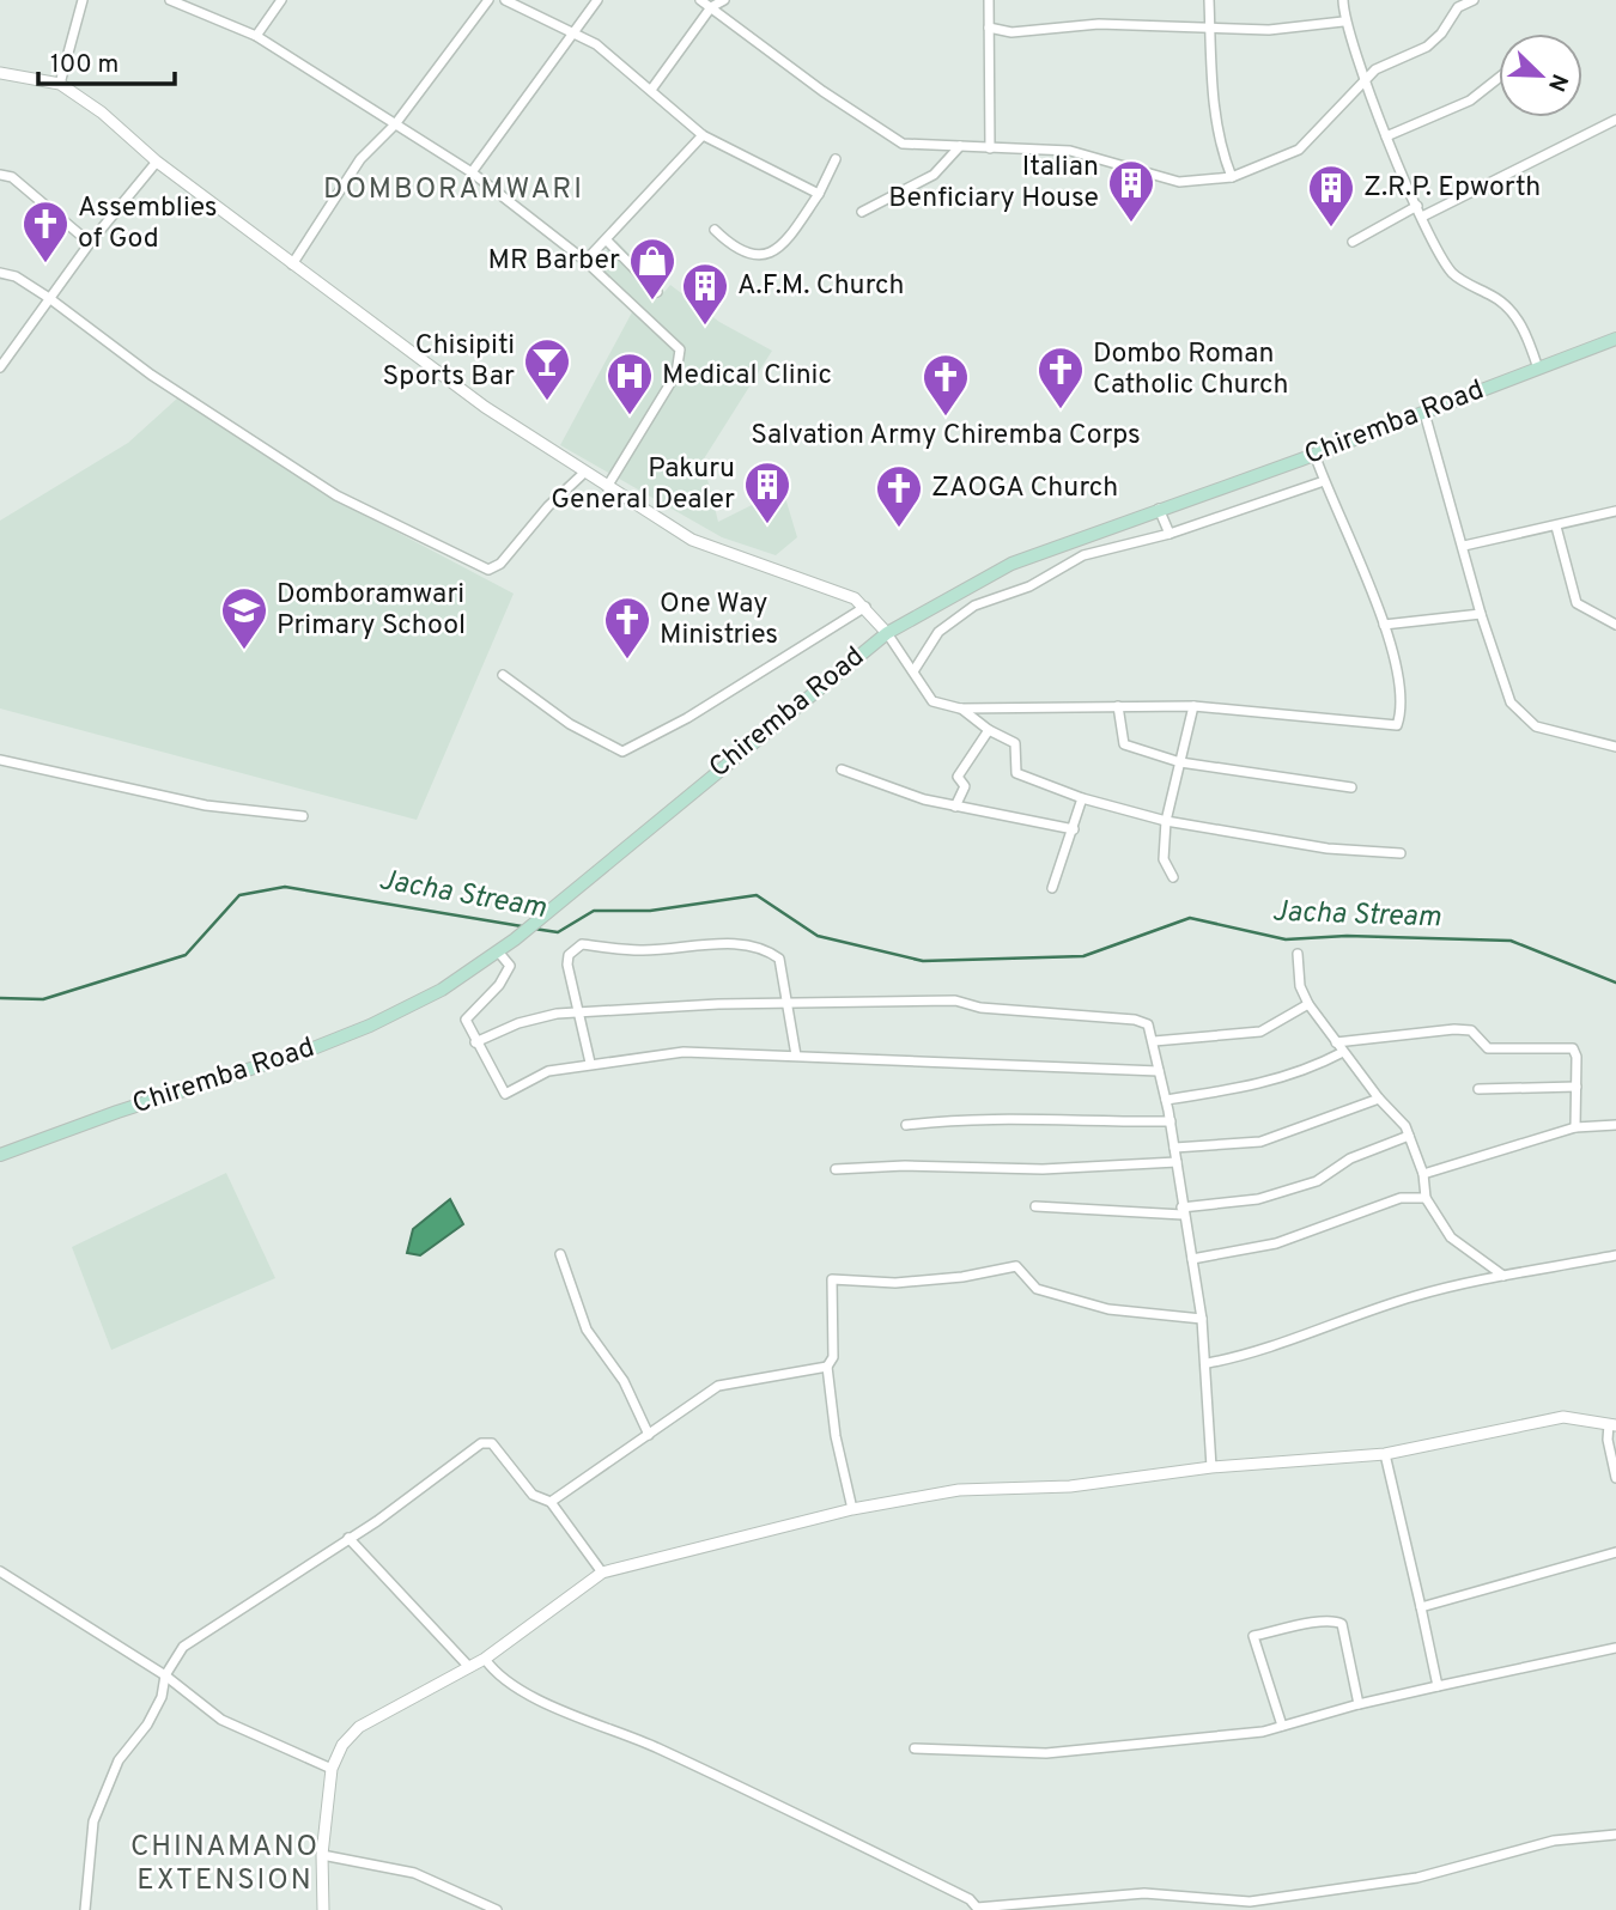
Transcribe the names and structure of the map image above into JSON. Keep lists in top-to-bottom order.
{
  "streets": {
    "main road": ["Chiremba Road"]
  },
  "districts": ["DOMBORAMWARI", "CHINAMANO EXTENSION"],
  "water": ["Jacha Stream"],
  "places": {
    "building": [
      "Italian Benficiary House",
      "Z.R.P. Epworth",
      "A.F.M. Church",
      "Pakuru General Dealer"
    ],
    "church": [
      "Assemblies of God",
      "Dombo Roman Catholic Church",
      "Salvation Army Chiremba Corps",
      "ZAOGA Church",
      "One Way Ministries"
    ],
    "shop": ["MR Barber"],
    "bar": ["Chisipiti Sports Bar"],
    "hospital": ["Medical Clinic"],
    "school or university": ["Domboramwari Primary School"]
  },
  "scale_bar": "100 m",
  "north": "bottom right"
}
